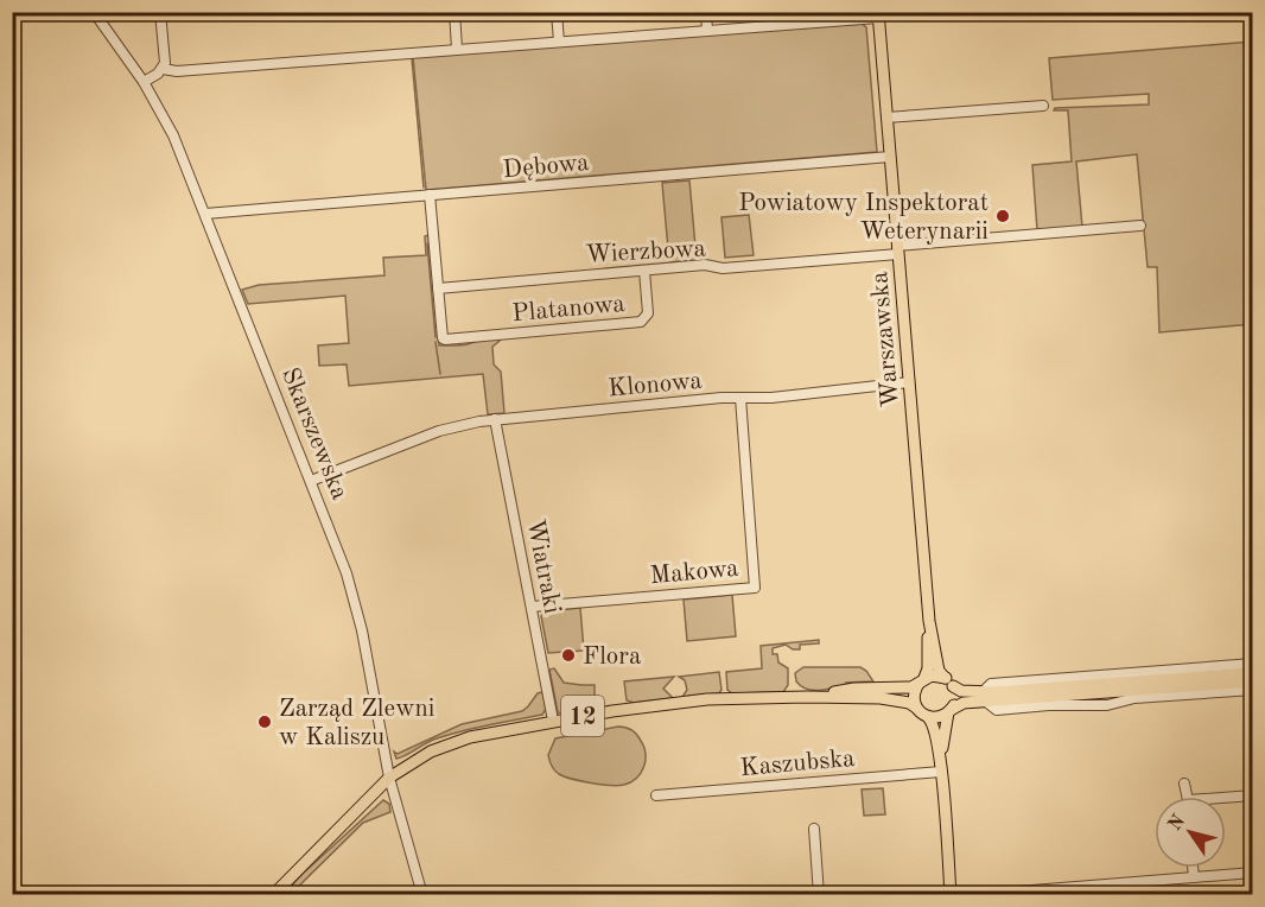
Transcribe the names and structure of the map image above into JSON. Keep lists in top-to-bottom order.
{
  "streets": {
    "main road": ["Warszawska", "12"],
    "street": [
      "Dębowa",
      "Wierzbowa",
      "Platanowa",
      "Klonowa",
      "Skarszewska",
      "Wiatraki",
      "Makowa",
      "Kaszubska"
    ]
  },
  "crossings": [
    ["Dębowa", "Warszawska"],
    ["Dębowa", "Skarszewska"],
    ["Wierzbowa", "Platanowa"],
    ["Wierzbowa", "Warszawska"],
    ["Warszawska", "Klonowa"],
    ["Warszawska", "12"],
    ["Klonowa", "Skarszewska"],
    ["Klonowa", "Wiatraki"],
    ["Klonowa", "Makowa"],
    ["Skarszewska", "12"],
    ["Wiatraki", "Makowa"],
    ["Wiatraki", "12"]
  ],
  "places": ["Powiatowy Inspektorat Weterynarii", "Flora", "Zarząd Zlewni w Kaliszu"],
  "north": "top left"
}
